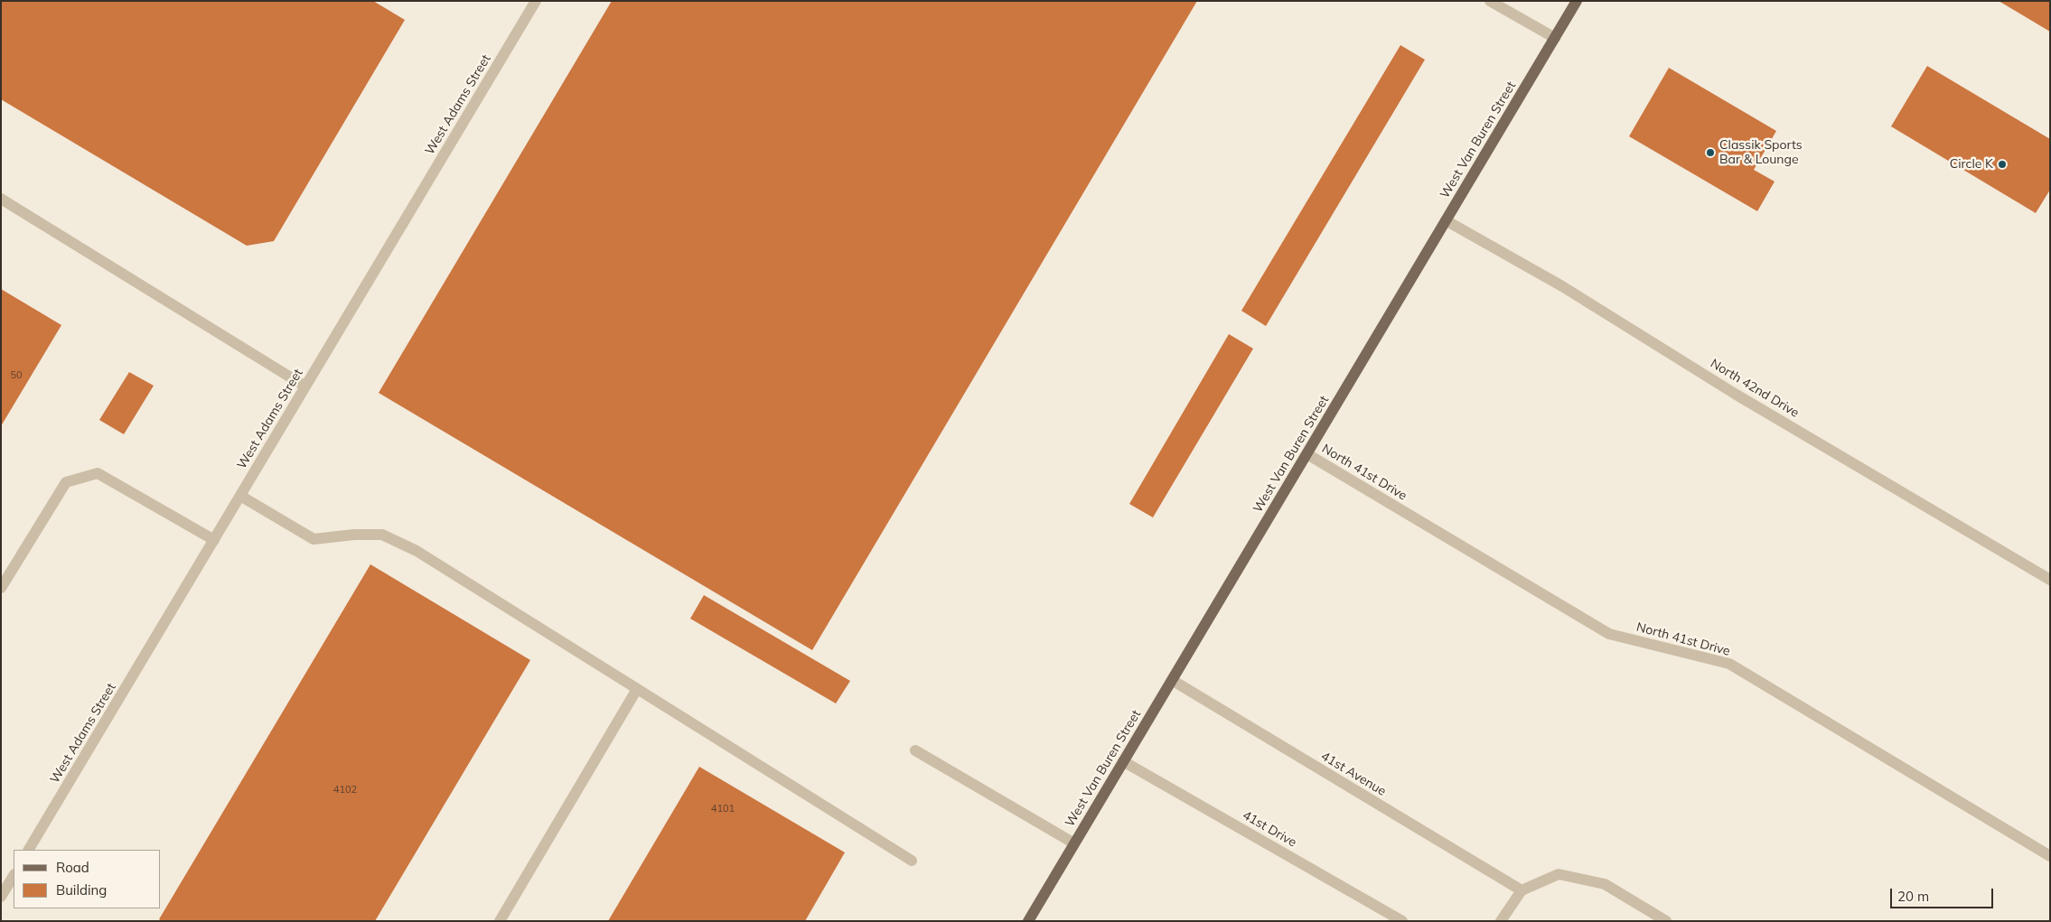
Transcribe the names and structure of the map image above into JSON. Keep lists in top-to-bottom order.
{
  "streets": {
    "main road": ["West Van Buren Street"],
    "street": [
      "West Adams Street",
      "North 42nd Drive",
      "North 41st Drive",
      "41st Avenue",
      "41st Drive"
    ]
  },
  "crossings": [
    ["West Van Buren Street", "North 42nd Drive"],
    ["West Van Buren Street", "North 41st Drive"],
    ["West Van Buren Street", "41st Avenue"],
    ["West Van Buren Street", "41st Drive"]
  ],
  "places": ["Classik Sports Bar & Lounge", "Circle K"],
  "house_numbers": ["50", "4102", "4101"],
  "legend": ["Road", "Building"],
  "scale_bar": "20 m"
}
